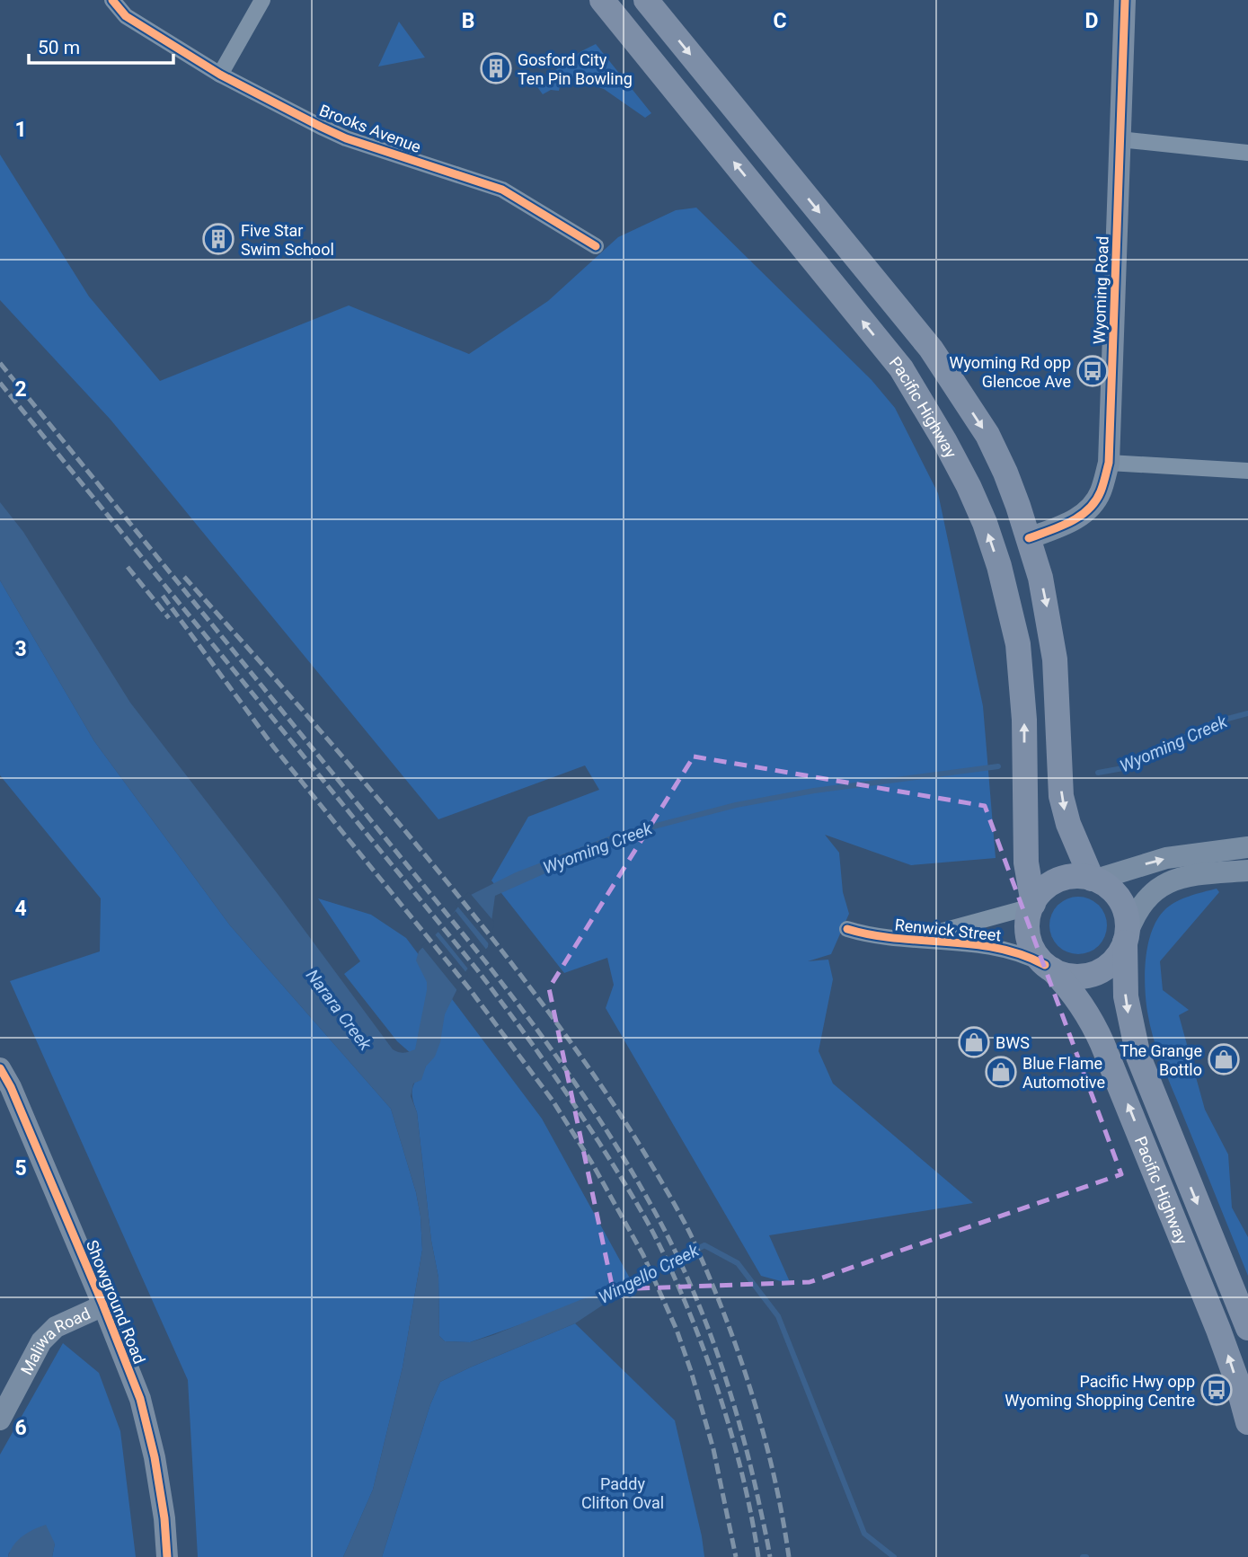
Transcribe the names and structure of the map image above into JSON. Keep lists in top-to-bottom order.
{
  "streets": {
    "main road": ["Pacific Highway"],
    "street": [
      "Brooks Avenue",
      "Wyoming Road",
      "Renwick Street",
      "Showground Road",
      "Maliwa Road"
    ]
  },
  "crossings": [
    ["Pacific Highway", "Renwick Street"],
    ["Showground Road", "Maliwa Road"]
  ],
  "water": ["Wyoming Creek", "Narara Creek", "Wingello Creek"],
  "parks": ["Paddy Clifton Oval"],
  "places": {
    "building": ["Gosford City Ten Pin Bowling", "Five Star Swim School"],
    "bus stop": ["Wyoming Rd opp Glencoe Ave", "Pacific Hwy opp Wyoming Shopping Centre"],
    "shop": ["BWS", "The Grange Bottlo", "Blue Flame Automotive"]
  },
  "scale_bar": "50 m",
  "grid": {
    "columns": ["B", "C", "D"],
    "rows": [
      "1",
      "2",
      "3",
      "4",
      "5",
      "6"
    ]
  }
}
